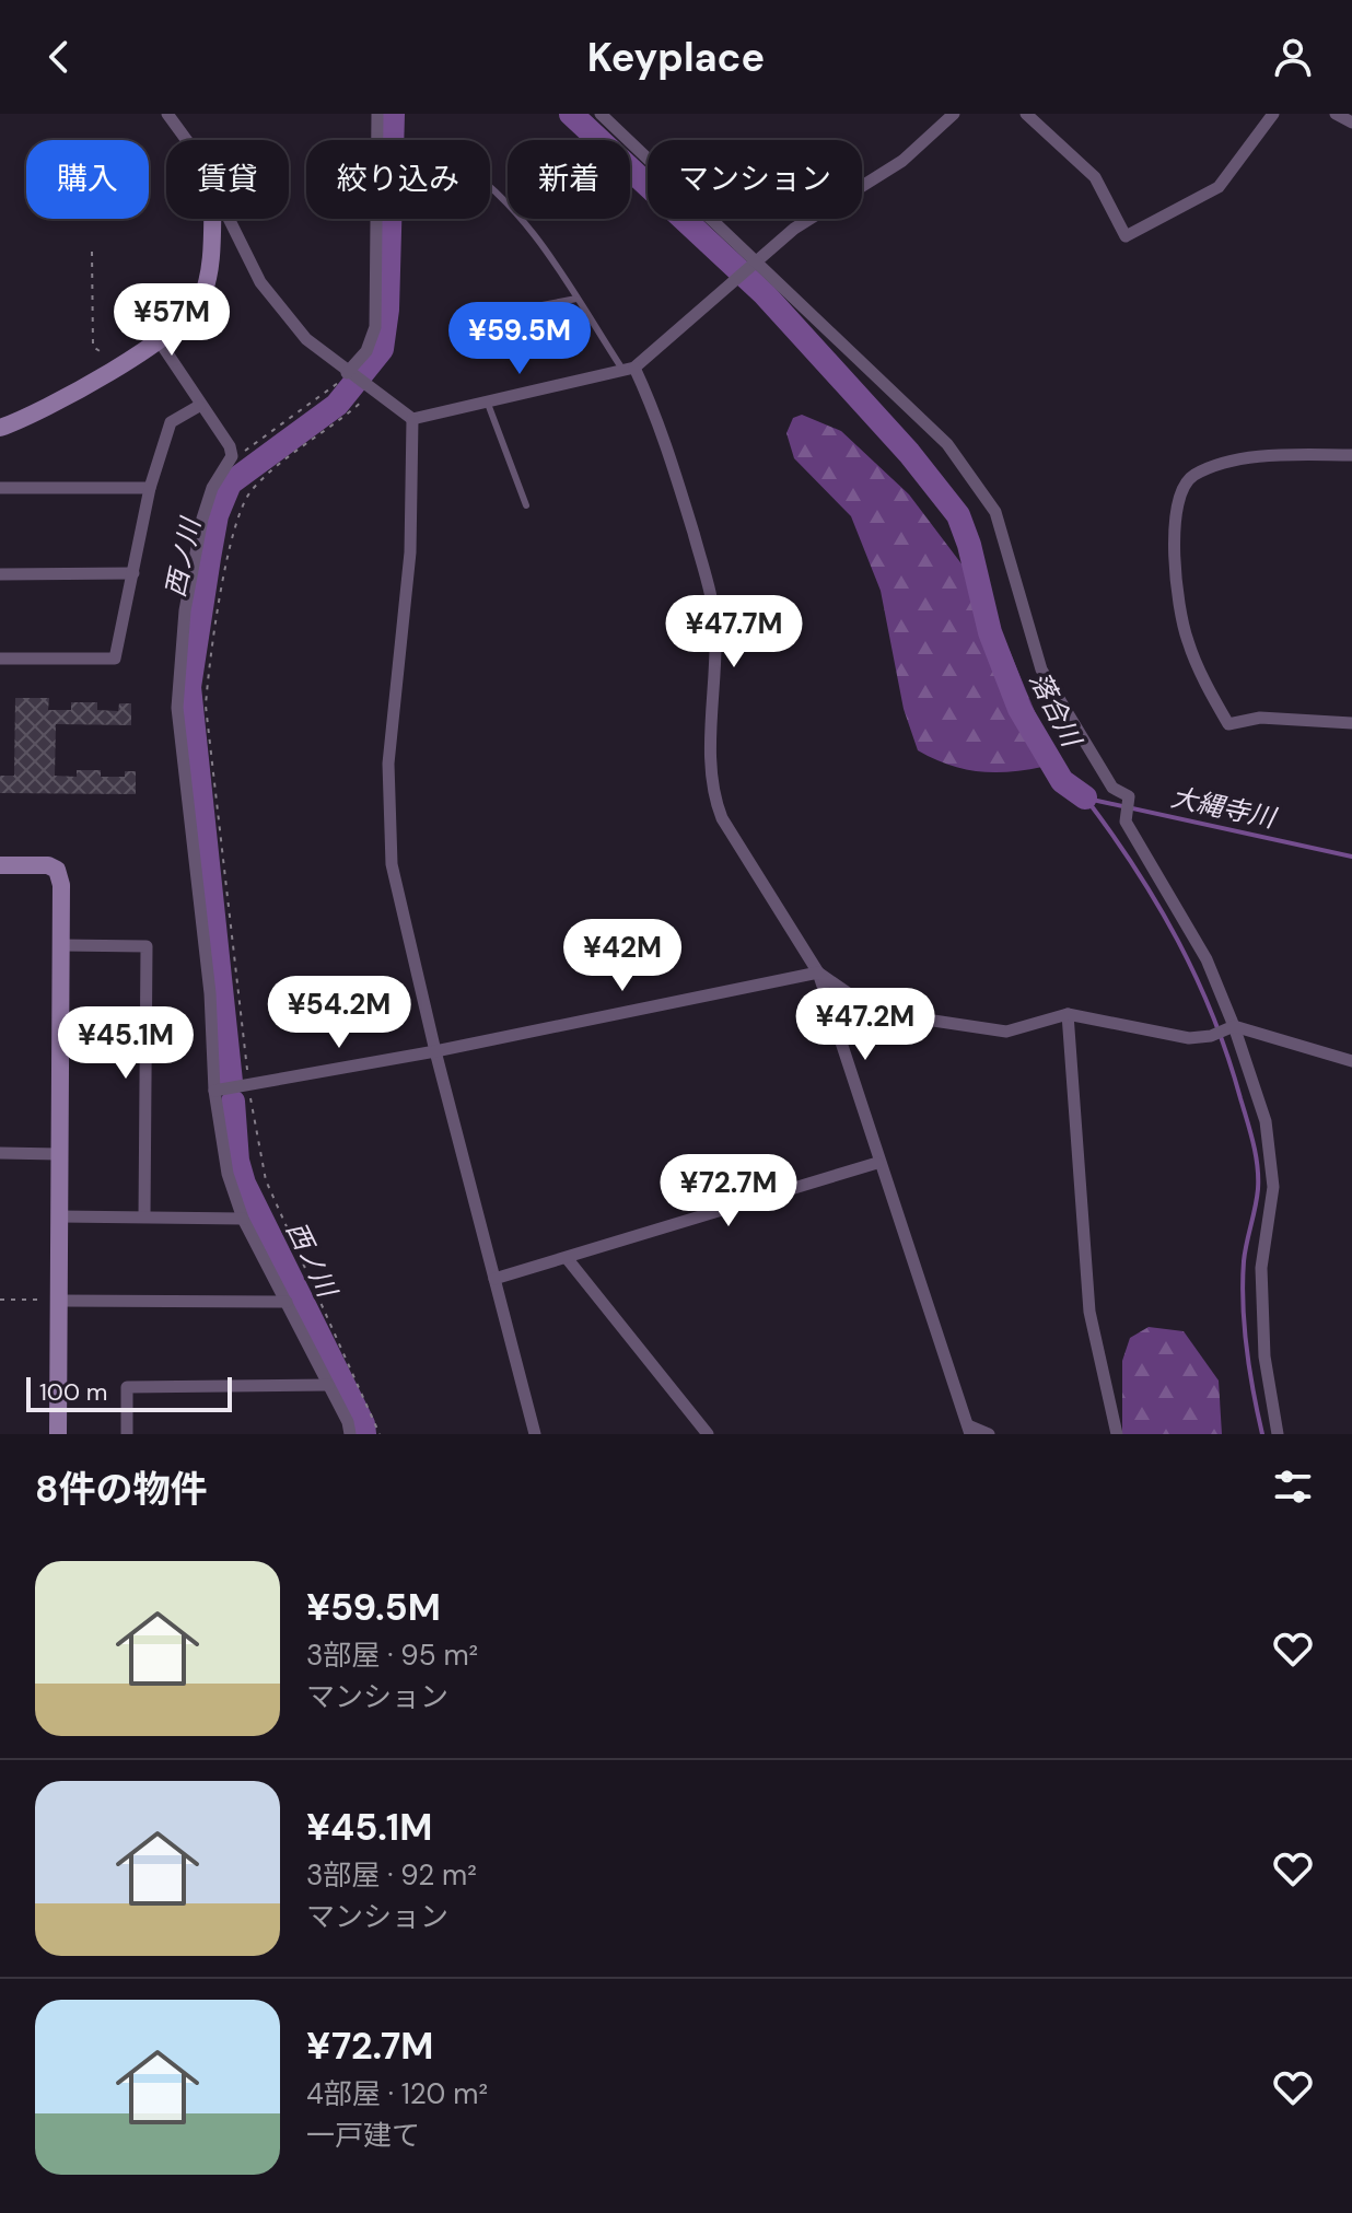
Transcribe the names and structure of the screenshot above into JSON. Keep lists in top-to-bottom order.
{
  "water": ["西ノ川", "落合川", "大縄寺川"],
  "scale_bar": "100 m",
  "page": {
    "header": "Keyplace",
    "chip": [
      "購入",
      "賃貸",
      "絞り込み",
      "新着",
      "マンション"
    ],
    "price": [
      "¥57M",
      "¥59.5M",
      "¥47.7M",
      "¥42M",
      "¥54.2M",
      "¥47.2M",
      "¥45.1M",
      "¥72.7M"
    ],
    "scale": "100 m",
    "heading": "8件の物件",
    "list": [
      {
        "name": "¥59.5M",
        "note": "3部屋 · 95 m² · マンション"
      },
      {
        "name": "¥45.1M",
        "note": "3部屋 · 92 m² · マンション"
      },
      {
        "name": "¥72.7M",
        "note": "4部屋 · 120 m² · 一戸建て"
      }
    ]
  }
}
